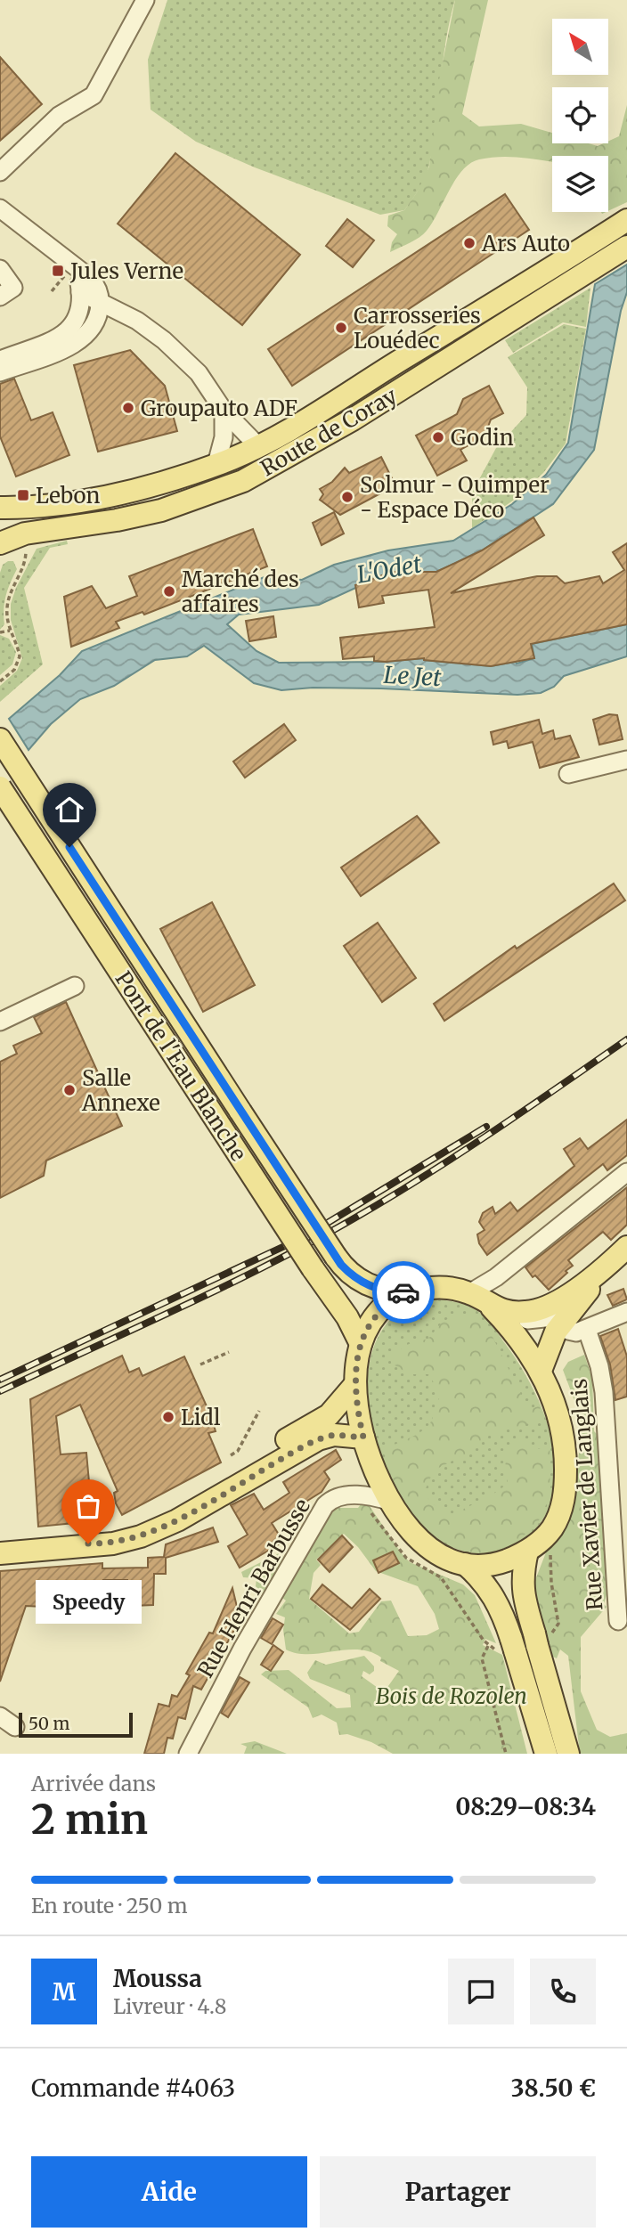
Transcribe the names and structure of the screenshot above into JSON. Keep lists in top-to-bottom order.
{
  "streets": {
    "main road": ["Route de Coray", "Pont de l'Eau Blanche"],
    "street": ["Rue Xavier de Langlais", "Rue Henri Barbusse"]
  },
  "water": ["L'Odet", "Le Jet"],
  "parks": ["Bois de Rozolen"],
  "places": {
    "other": [
      "Ars Auto",
      "Carrosseries Louédec",
      "Groupauto ADF",
      "Godin",
      "Solmur - Quimper - Espace Déco",
      "Marché des affaires",
      "Salle Annexe",
      "Lidl",
      "Speedy"
    ],
    "transit": ["Jules Verne", "Lebon"]
  },
  "scale_bar": "50 m",
  "north": "top left",
  "page": {
    "bubble": "Speedy",
    "scale": "50 m",
    "heading": ["2 min", "Arrivée dans", "08:29–08:34"],
    "panel": [
      "Moussa",
      "Livreur · 4.8",
      "Commande #4063",
      "38.50 €"
    ],
    "bar": "En route · 250 m",
    "round": "M",
    "buttons": ["Aide", "Partager"]
  }
}
